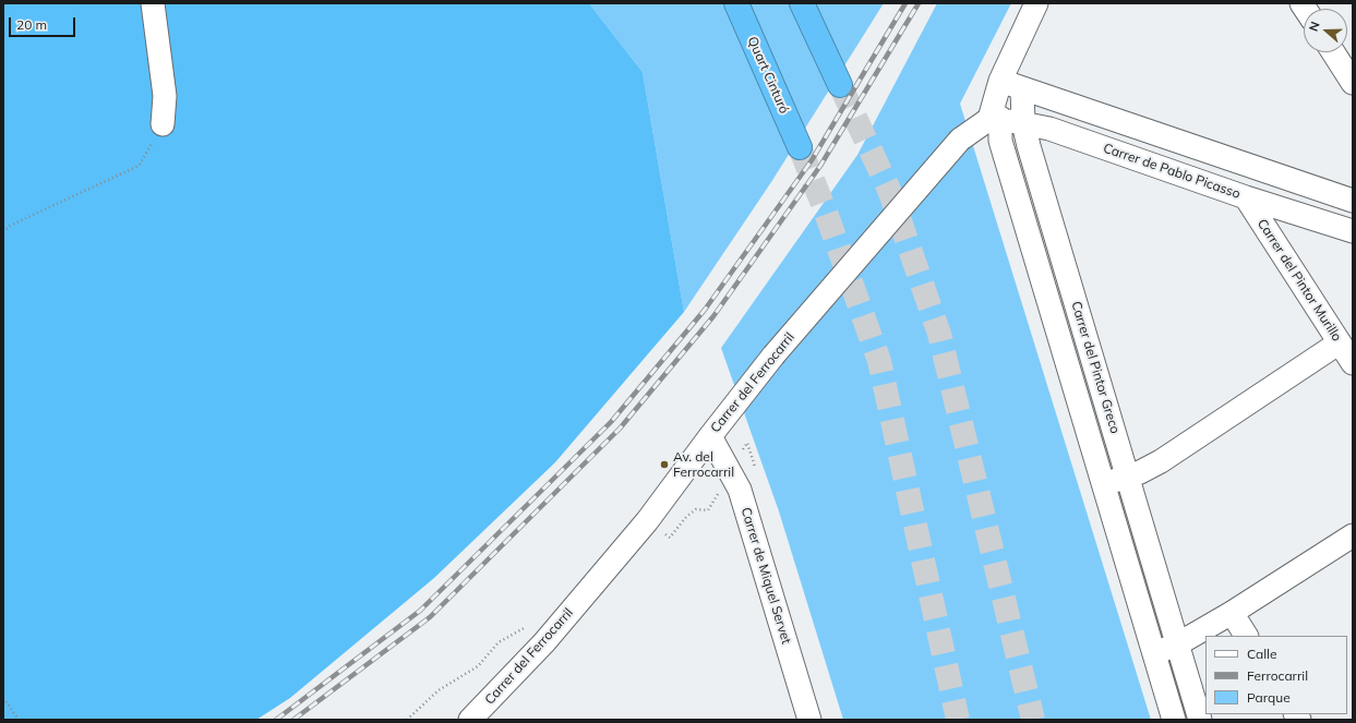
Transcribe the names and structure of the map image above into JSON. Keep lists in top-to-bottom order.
{
  "streets": {
    "highway": ["Quart Cinturó"],
    "street": [
      "Carrer de Pablo Picasso",
      "Carrer del Pintor Murillo",
      "Carrer del Pintor Greco",
      "Carrer del Ferrocarril",
      "Carrer de Miquel Servet"
    ]
  },
  "crossings": [
    ["Carrer de Pablo Picasso", "Carrer del Pintor Murillo"],
    ["Carrer de Pablo Picasso", "Carrer del Pintor Greco"],
    ["Carrer de Pablo Picasso", "Carrer del Ferrocarril"],
    ["Carrer del Pintor Greco", "Carrer del Ferrocarril"],
    ["Carrer del Ferrocarril", "Carrer de Miquel Servet"]
  ],
  "places": ["Av. del Ferrocarril"],
  "legend": ["Calle", "Ferrocarril", "Parque"],
  "scale_bar": "20 m",
  "north": "left"
}
